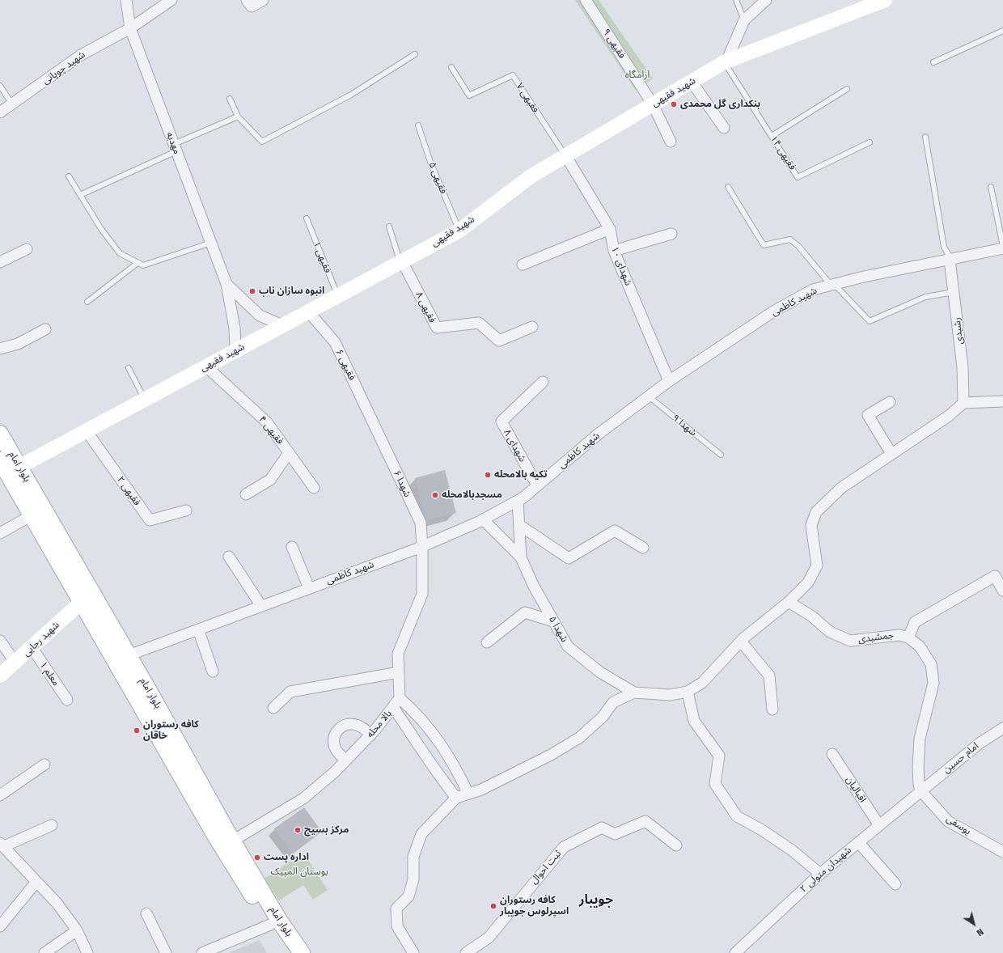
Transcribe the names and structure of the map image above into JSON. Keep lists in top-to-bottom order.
{
  "streets": {
    "main road": ["شهید فقیهی", "بلوار امام", "شهید رجایی"],
    "street": [
      "فقیهی ۹",
      "شهید چوپانی",
      "مهدیه",
      "شهدای ۱۰",
      "شهید کاظمی",
      "فقیهی ۸",
      "رشیدی",
      "فقیهی ۶",
      "فقیهی ۴",
      "شهدای ۸",
      "شهدا ۶",
      "فقیهی ۲",
      "شهدا ۵",
      "جمشیدی",
      "معلم ۱",
      "بالا محله",
      "امام حسین",
      "اقبالیان",
      "یوسفی",
      "ثبت احوال",
      "شهیدان متولی ۲"
    ],
    "lane": [
      "فقیهی ۷",
      "فقیهی ۱۴",
      "فقیهی ۵",
      "فقیهی ۱",
      "شهدا ۹"
    ]
  },
  "crossings": [
    ["فقیهی ۹", "شهید فقیهی"],
    ["شهید چوپانی", "مهدیه"],
    ["شهید فقیهی", "فقیهی ۷"],
    ["شهید فقیهی", "مهدیه"],
    ["شهید فقیهی", "فقیهی ۱۴"],
    ["شهید فقیهی", "فقیهی ۵"],
    ["شهید فقیهی", "فقیهی ۱"],
    ["شهید فقیهی", "شهدای ۱۰"],
    ["شهید فقیهی", "فقیهی ۸"],
    ["شهید فقیهی", "فقیهی ۶"],
    ["شهید فقیهی", "فقیهی ۴"],
    ["شهید فقیهی", "بلوار امام"],
    ["شهید فقیهی", "فقیهی ۲"],
    ["فقیهی ۷", "شهدای ۱۰"],
    ["شهدای ۱۰", "شهید کاظمی"],
    ["شهید کاظمی", "رشیدی"],
    ["شهید کاظمی", "شهدا ۹"],
    ["شهید کاظمی", "شهدای ۸"],
    ["شهید کاظمی", "بلوار امام"],
    ["شهید کاظمی", "شهدا ۶"],
    ["شهید کاظمی", "شهدا ۵"],
    ["فقیهی ۶", "شهدا ۶"],
    ["بلوار امام", "شهید رجایی"],
    ["بلوار امام", "بالا محله"],
    ["جمشیدی", "امام حسین"],
    ["جمشیدی", "یوسفی"],
    ["جمشیدی", "شهیدان متولی ۲"],
    ["شهید رجایی", "معلم ۱"],
    ["امام حسین", "یوسفی"],
    ["امام حسین", "شهیدان متولی ۲"],
    ["اقبالیان", "شهیدان متولی ۲"],
    ["یوسفی", "شهیدان متولی ۲"]
  ],
  "districts": ["جویبار"],
  "parks": ["آرامگاه", "بوستان المپیک"],
  "places": [
    "بنکداری گل محمدی",
    "انبوه سازان ناب",
    "تکیه بالامحله",
    "مسجدبالامحله",
    "کافه رستوران خاقان",
    "مرکز بسیج",
    "اداره پست",
    "کافه رستوران اسپرلوس جویبار"
  ],
  "north": "bottom right"
}
